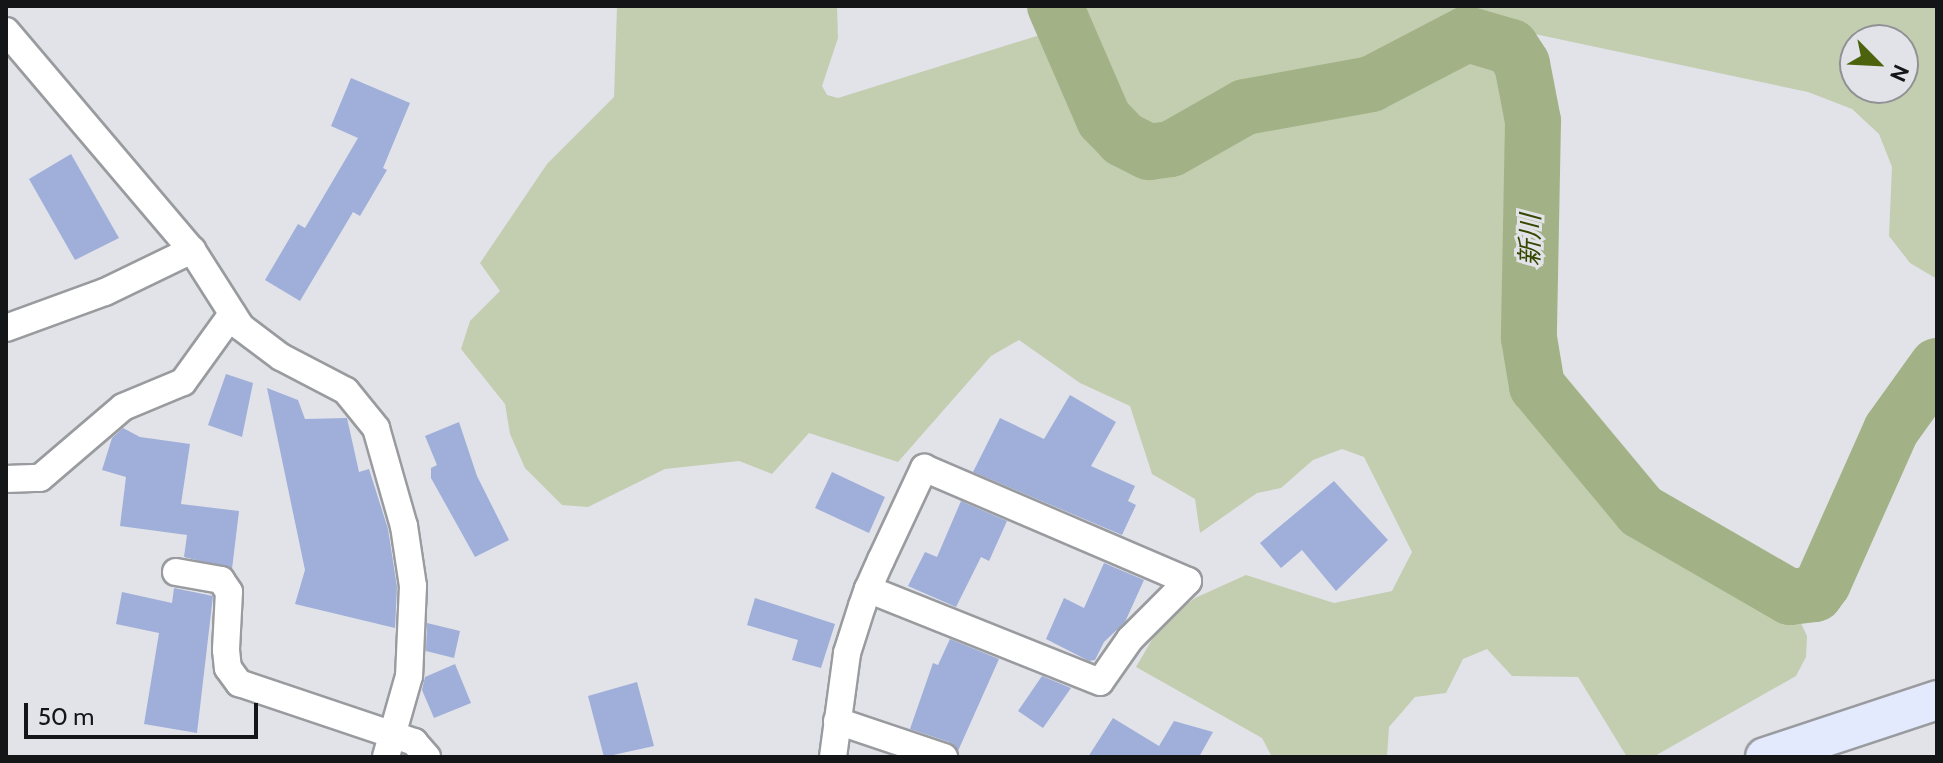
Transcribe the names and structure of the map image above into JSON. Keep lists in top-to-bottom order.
{
  "water": ["新川"],
  "scale_bar": "50 m",
  "north": "bottom right"
}
